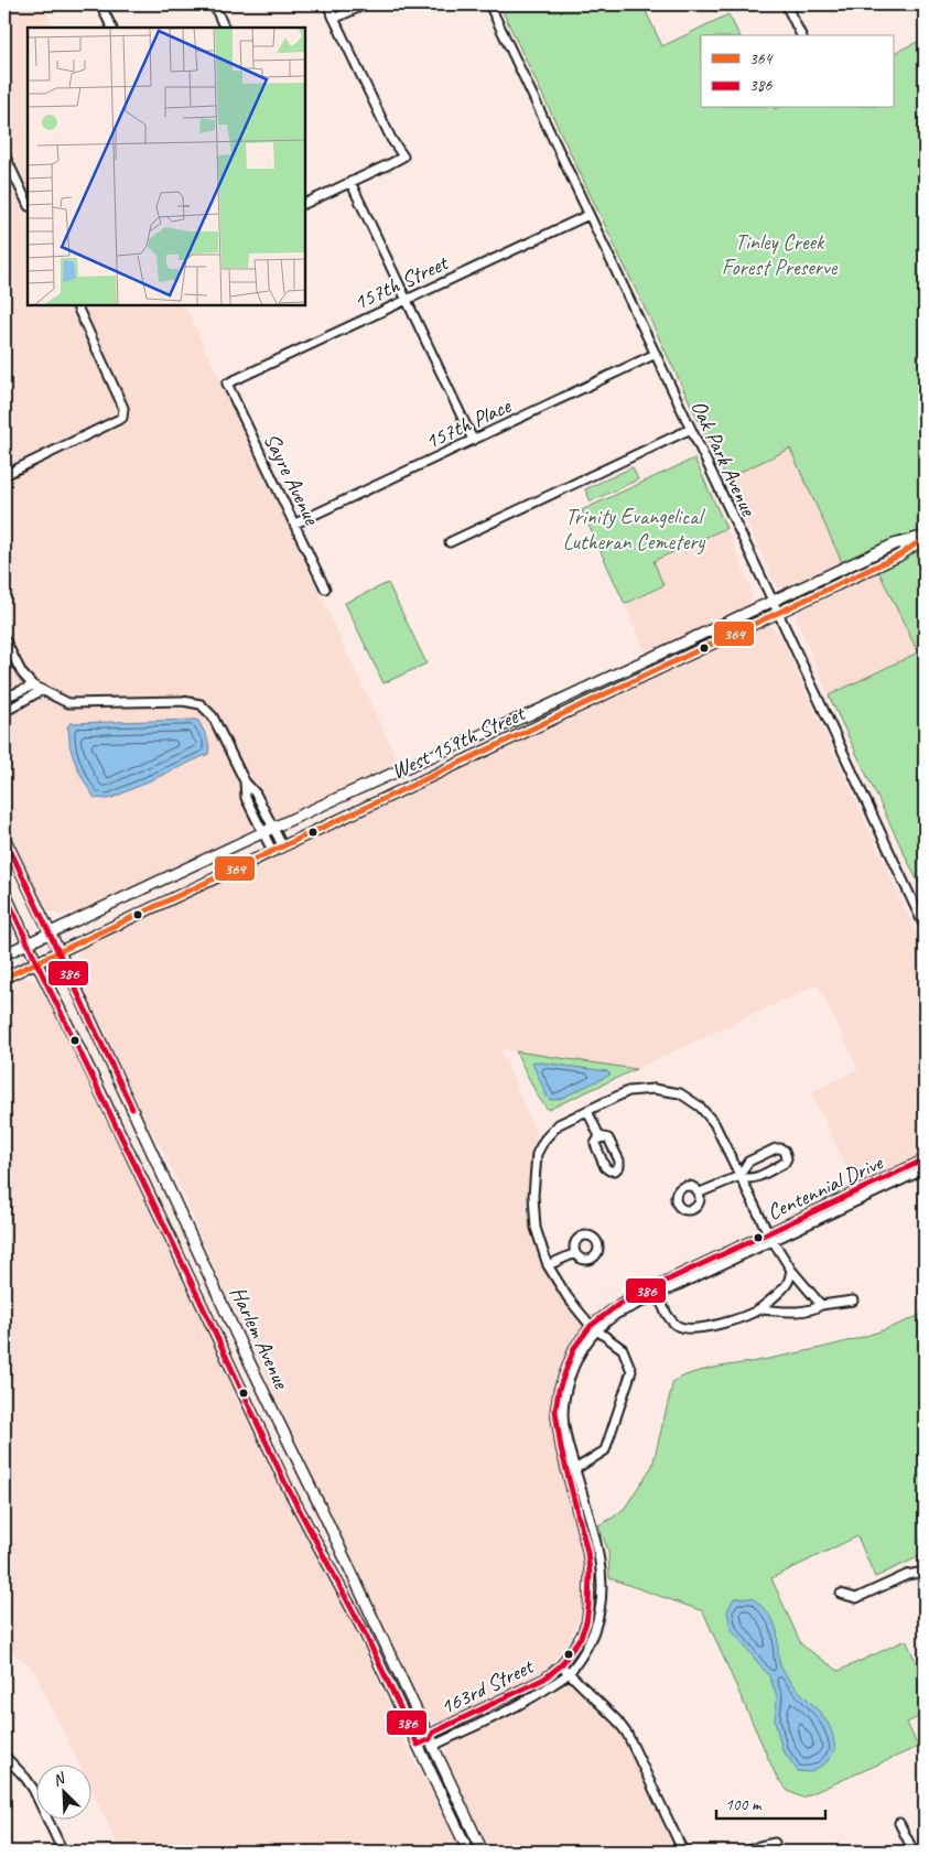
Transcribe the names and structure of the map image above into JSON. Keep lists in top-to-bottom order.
{
  "streets": {
    "main road": ["West 159th Street", "Harlem Avenue"],
    "street": [
      "157th Street",
      "157th Place",
      "Oak Park Avenue",
      "Sayre Avenue",
      "Centennial Drive",
      "163rd Street"
    ]
  },
  "crossings": [
    ["157th Street", "Oak Park Avenue"],
    ["157th Street", "Sayre Avenue"],
    ["157th Place", "Oak Park Avenue"],
    ["157th Place", "Sayre Avenue"],
    ["Oak Park Avenue", "West 159th Street"],
    ["West 159th Street", "Harlem Avenue"],
    ["Centennial Drive", "163rd Street"],
    ["Harlem Avenue", "163rd Street"]
  ],
  "parks": ["Tinley Creek Forest Preserve", "Trinity Evangelical Lutheran Cemetery"],
  "lines": ["transit line 364", "transit line 386"],
  "legend": ["364", "386"],
  "scale_bar": "100 m",
  "north": "top left"
}
